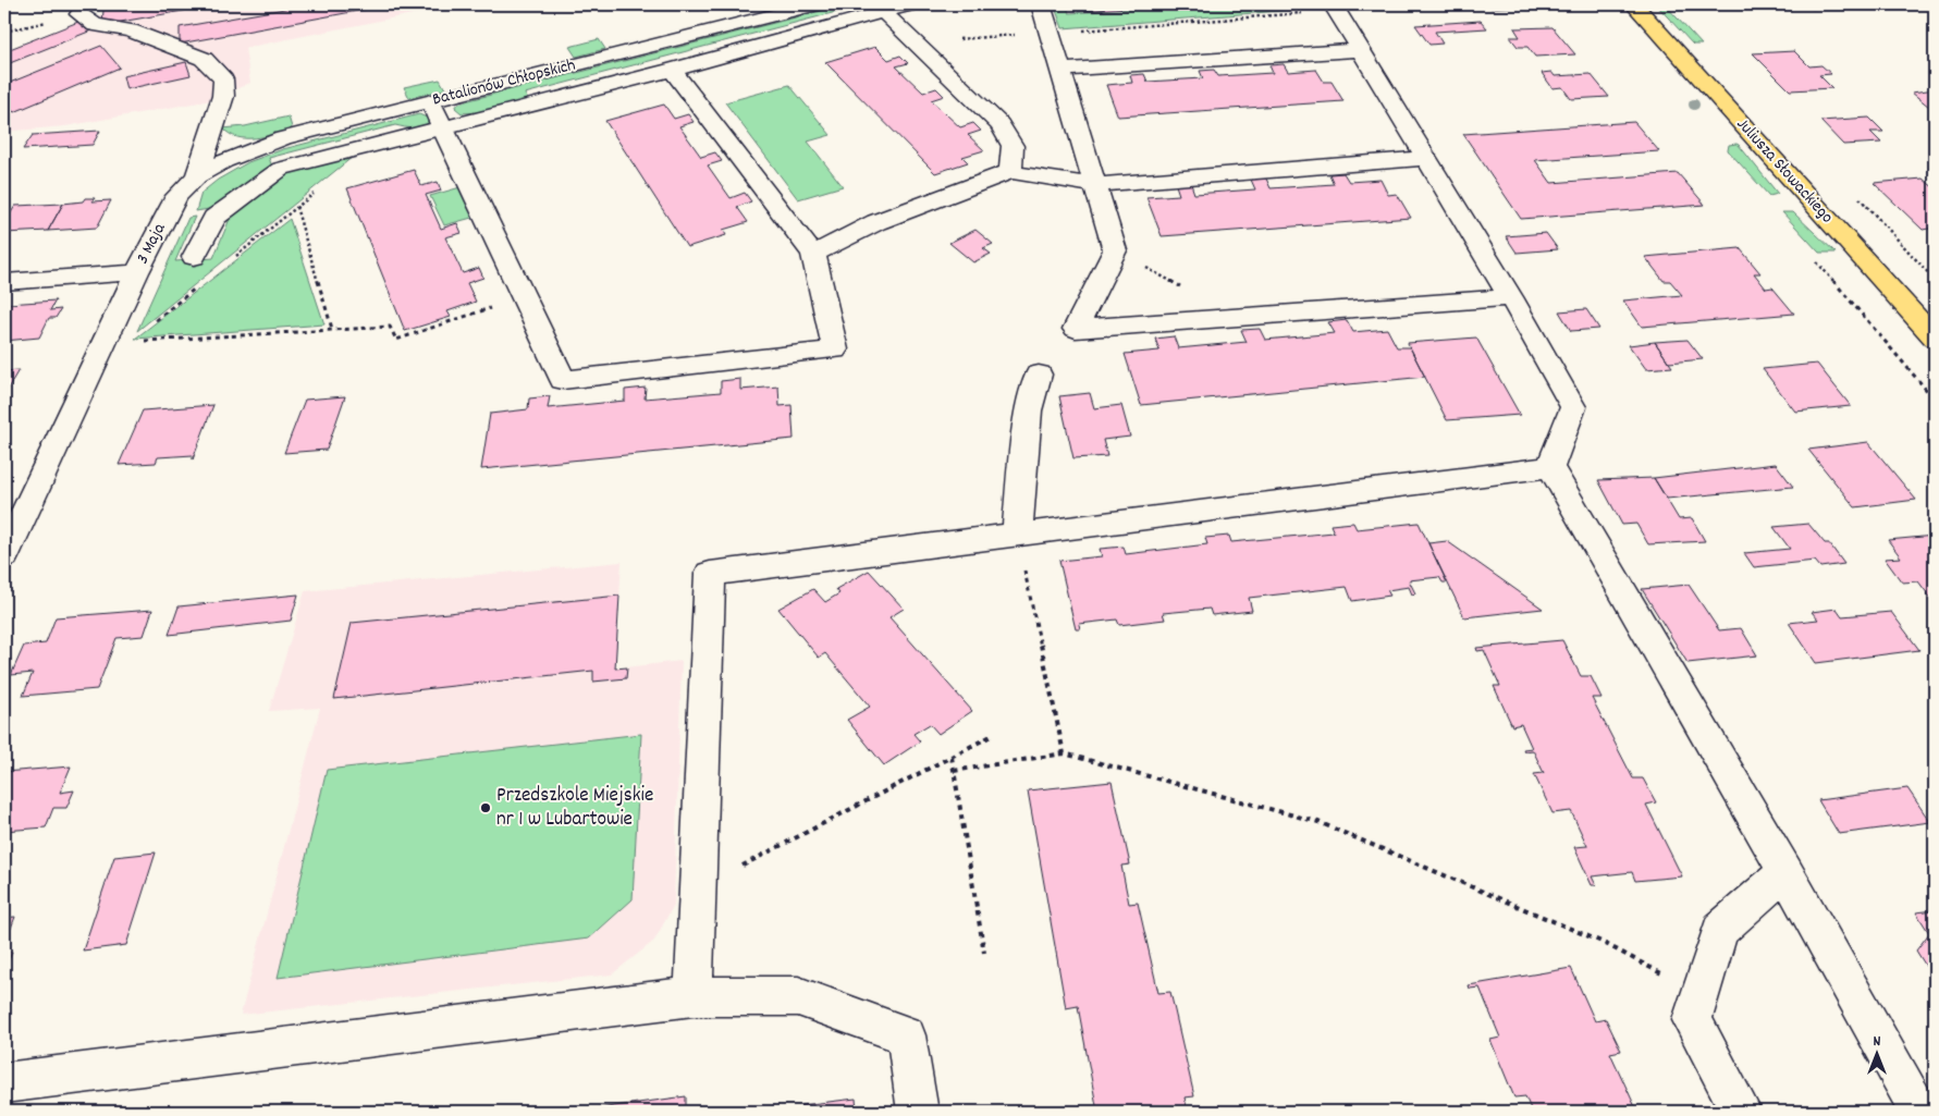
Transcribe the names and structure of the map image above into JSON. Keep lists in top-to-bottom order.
{
  "streets": {
    "main road": ["Juliusza Słowackiego"],
    "street": ["Batalionów Chłopskich", "3 Maja"]
  },
  "crossings": [
    ["Batalionów Chłopskich", "3 Maja"]
  ],
  "places": ["Przedszkole Miejskie nr 1 w Lubartowie"],
  "north": "top"
}
